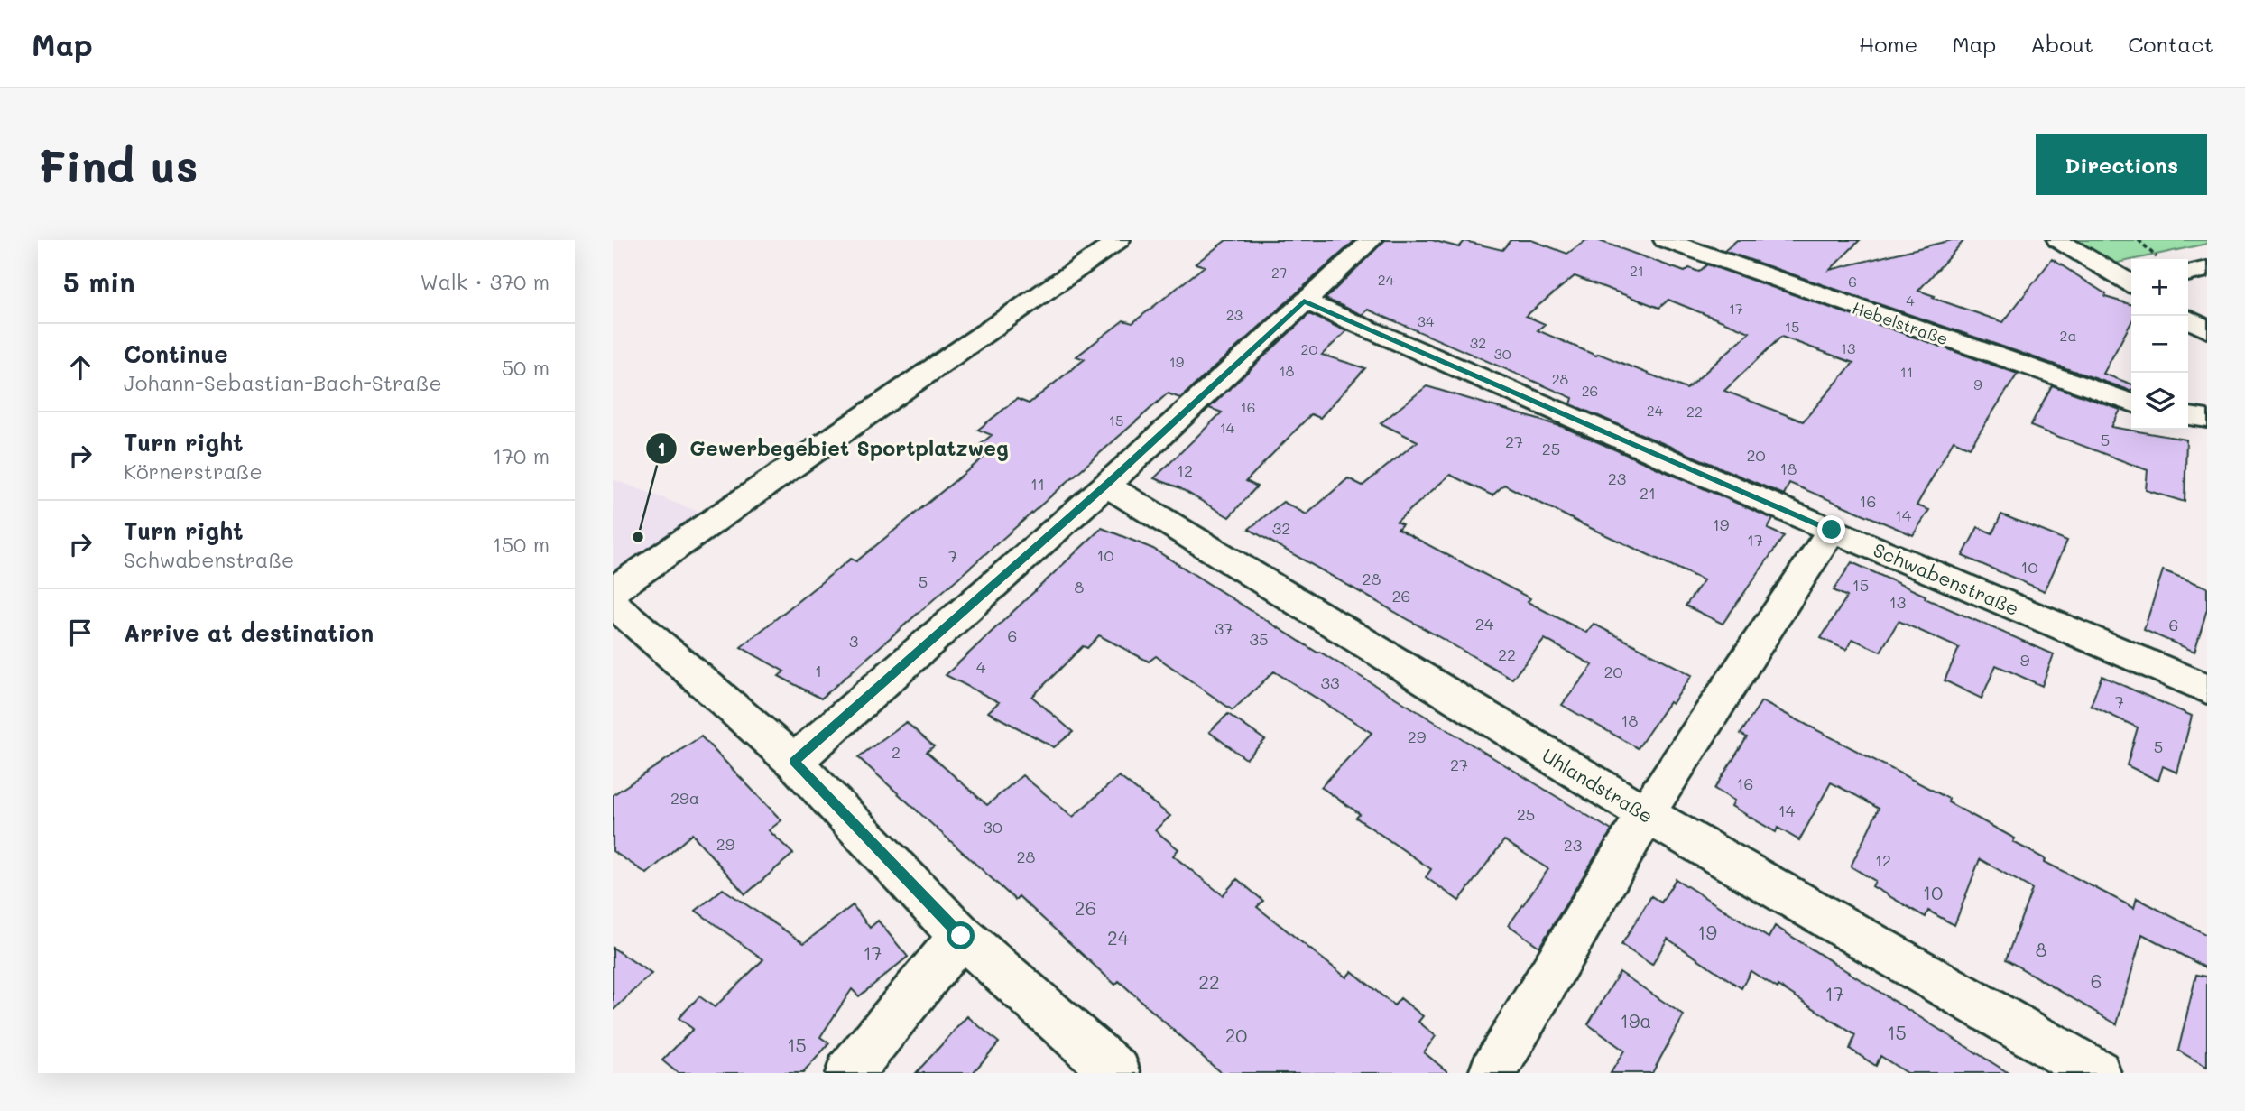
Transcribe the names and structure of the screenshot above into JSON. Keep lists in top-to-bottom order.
{
  "streets": {
    "street": ["Hebelstraße", "Schwabenstraße", "Uhlandstraße"]
  },
  "places": ["Gewerbegebiet Sportplatzweg"],
  "house_numbers": [
    "21",
    "27",
    "24",
    "6",
    "4",
    "17",
    "23",
    "34",
    "15",
    "2a",
    "32",
    "13",
    "20",
    "30",
    "19",
    "18",
    "11",
    "28",
    "9",
    "26",
    "16",
    "24",
    "22",
    "15",
    "14",
    "5",
    "27",
    "25",
    "20",
    "18",
    "12",
    "23",
    "11",
    "21",
    "16",
    "14",
    "19",
    "32",
    "17",
    "10",
    "7",
    "10",
    "28",
    "5",
    "15",
    "8",
    "26",
    "13",
    "24",
    "6",
    "37",
    "6",
    "35",
    "3",
    "22",
    "9",
    "4",
    "1",
    "20",
    "33",
    "7",
    "18",
    "29",
    "5",
    "2",
    "27",
    "16",
    "29a",
    "14",
    "25",
    "30",
    "29",
    "23",
    "28",
    "12",
    "10",
    "26",
    "19",
    "24",
    "8",
    "17",
    "6",
    "22",
    "17",
    "19a",
    "15",
    "20",
    "15"
  ],
  "page": {
    "header": "Map",
    "nav": [
      "Home",
      "Map",
      "About",
      "Contact"
    ],
    "buttons": "Directions",
    "title": "Find us",
    "heading": ["5 min", "Walk · 370 m"],
    "map_buttons": ["+", "−"],
    "list": [
      ["Continue", "Johann-Sebastian-Bach-Straße", "50 m"],
      ["Turn right", "Körnerstraße", "170 m"],
      ["Turn right", "Schwabenstraße", "150 m"],
      "Arrive at destination"
    ]
  }
}
